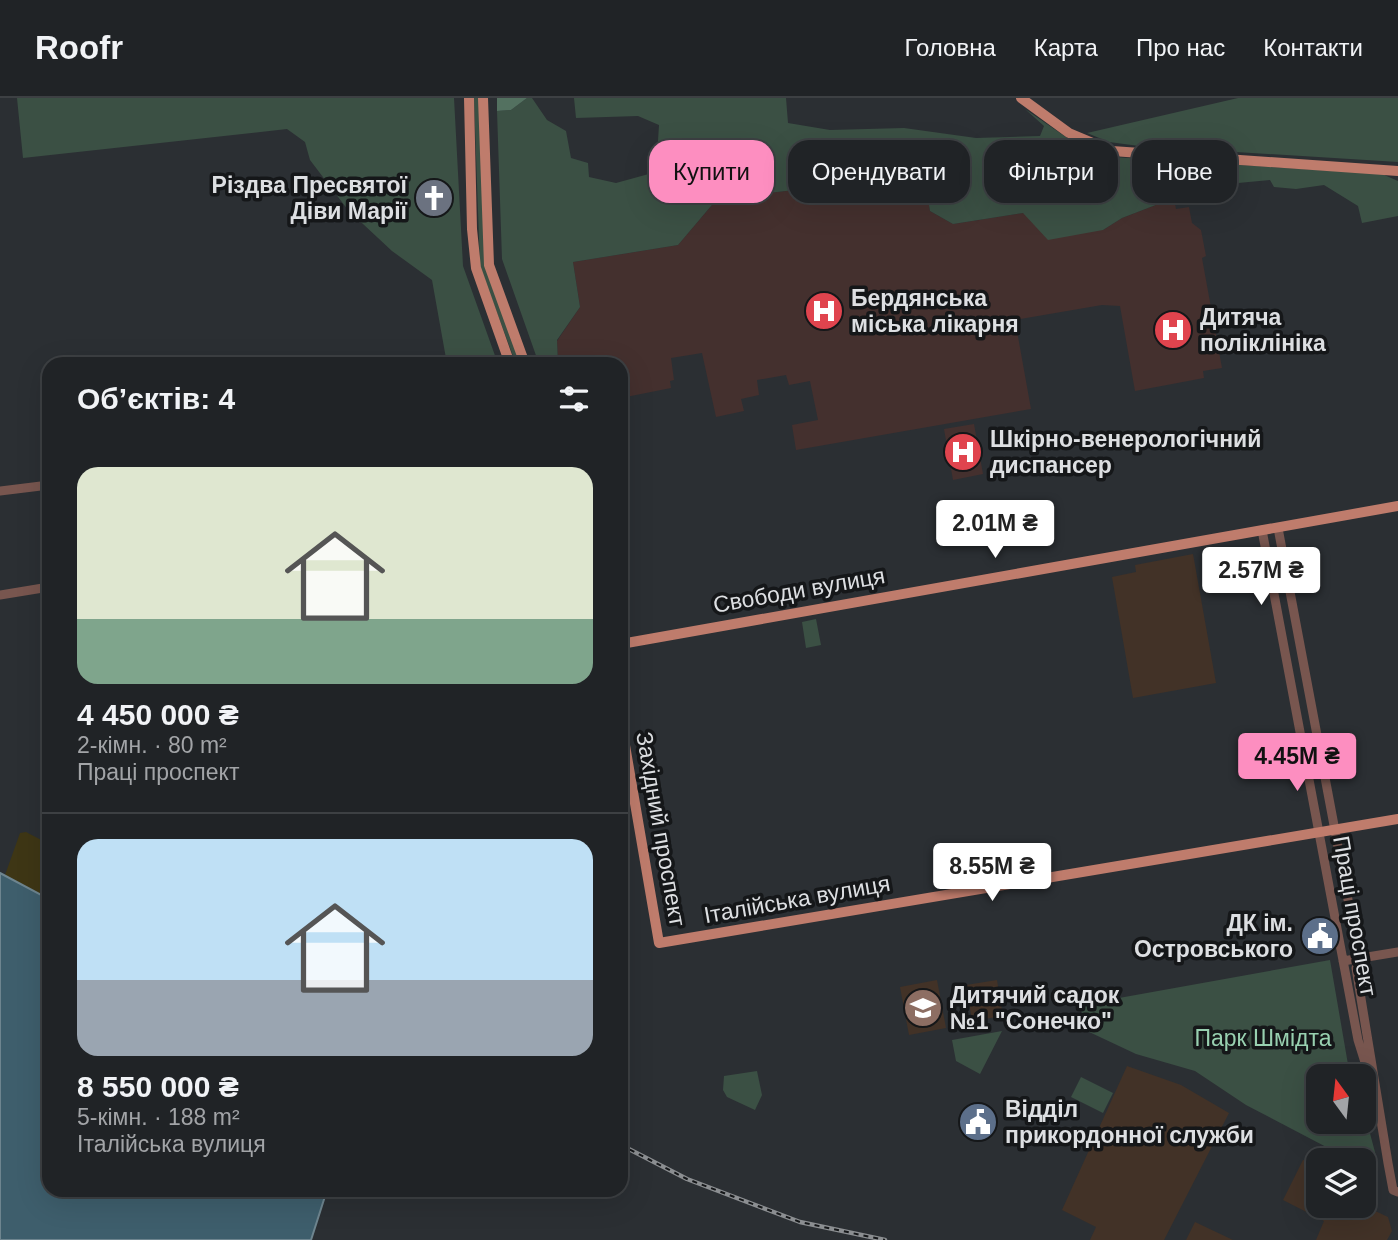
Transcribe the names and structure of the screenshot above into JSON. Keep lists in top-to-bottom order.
{
  "streets": {
    "main road": ["Свободи вулиця", "Західний проспект", "Італійська вулиця"],
    "street": ["Праці проспект"]
  },
  "crossings": [
    ["Свободи вулиця", "Праці проспект"],
    ["Західний проспект", "Італійська вулиця"],
    ["Італійська вулиця", "Праці проспект"]
  ],
  "parks": ["Парк Шмідта"],
  "places": {
    "church": ["Різдва Пресвятої Діви Марії"],
    "hospital": ["Бердянська міська лікарня", "Дитяча поліклініка", "Шкірно-венерологічний диспансер"],
    "public building": ["ДК ім. Островського", "Відділ прикордонної служби"],
    "school or university": ["Дитячий садок №1 \"Сонечко\""]
  },
  "north": "top",
  "page": {
    "header": "Roofr",
    "nav": [
      "Головна",
      "Карта",
      "Про нас",
      "Контакти"
    ],
    "chip": [
      "Купити",
      "Орендувати",
      "Фільтри",
      "Нове"
    ],
    "heading": "Об’єктів: 4",
    "list": [
      {
        "name": "4 450 000 ₴",
        "note": "2-кімн. · 80 m² · Праці проспект"
      },
      {
        "name": "8 550 000 ₴",
        "note": "5-кімн. · 188 m² · Італійська вулиця"
      }
    ],
    "price": [
      "2.01M ₴",
      "2.57M ₴",
      "4.45M ₴",
      "8.55M ₴"
    ]
  }
}
